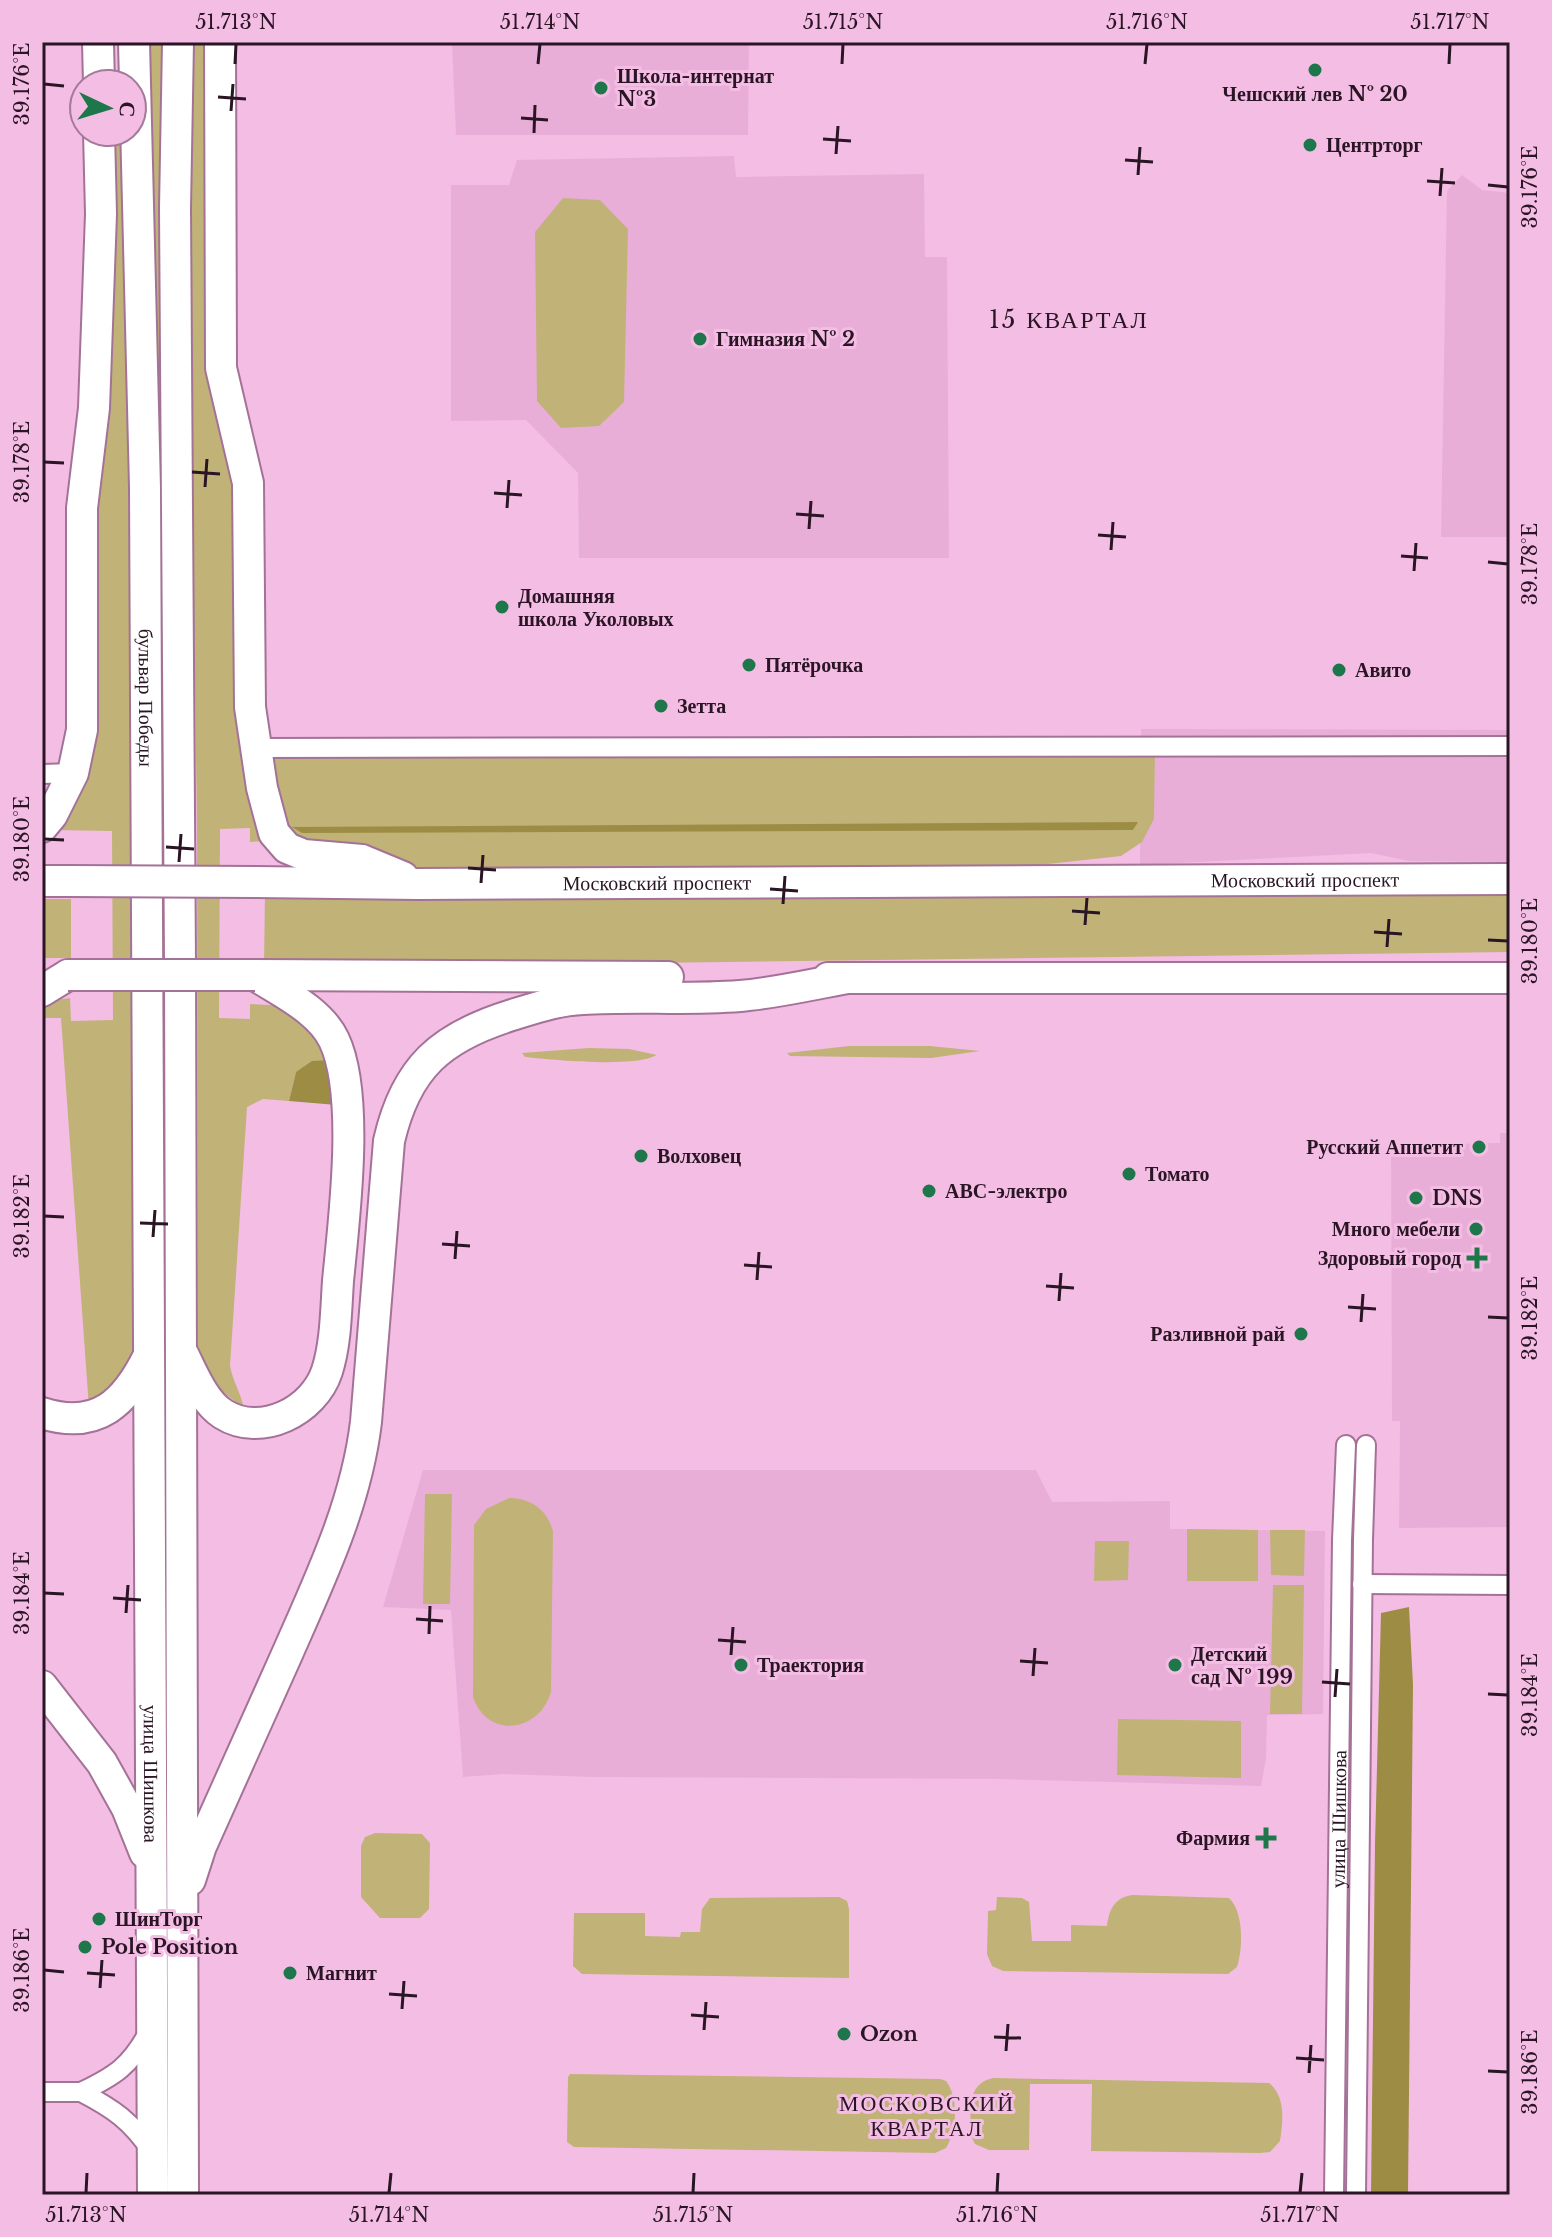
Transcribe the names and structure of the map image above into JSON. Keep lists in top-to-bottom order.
{
  "streets": {
    "main road": ["бульвар Победы", "Московский проспект", "улица Шишкова"]
  },
  "crossings": [
    ["бульвар Победы", "улица Шишкова"]
  ],
  "districts": ["15 КВАРТАЛ", "МОСКОВСКИЙ КВАРТАЛ"],
  "places": {
    "other": [
      "Чешский лев № 20",
      "Школа-интернат №3",
      "Центрторг",
      "Гимназия № 2",
      "Домашняя школа Уколовых",
      "Пятёрочка",
      "Авито",
      "Зетта",
      "Русский Аппетит",
      "Волховец",
      "Томато",
      "АВС-электро",
      "DNS",
      "Много мебели",
      "Разливной рай",
      "Траектория",
      "Детский сад № 199",
      "ШинТорг",
      "Pole Position",
      "Магнит",
      "Ozon"
    ],
    "health": ["Здоровый город", "Фармия"]
  },
  "north": "right",
  "coordinates": [
    "51.713°N",
    "51.714°N",
    "51.715°N",
    "51.716°N",
    "51.717°N",
    "39.176°E",
    "39.178°E",
    "39.180°E",
    "39.182°E",
    "39.184°E",
    "39.186°E"
  ]
}
